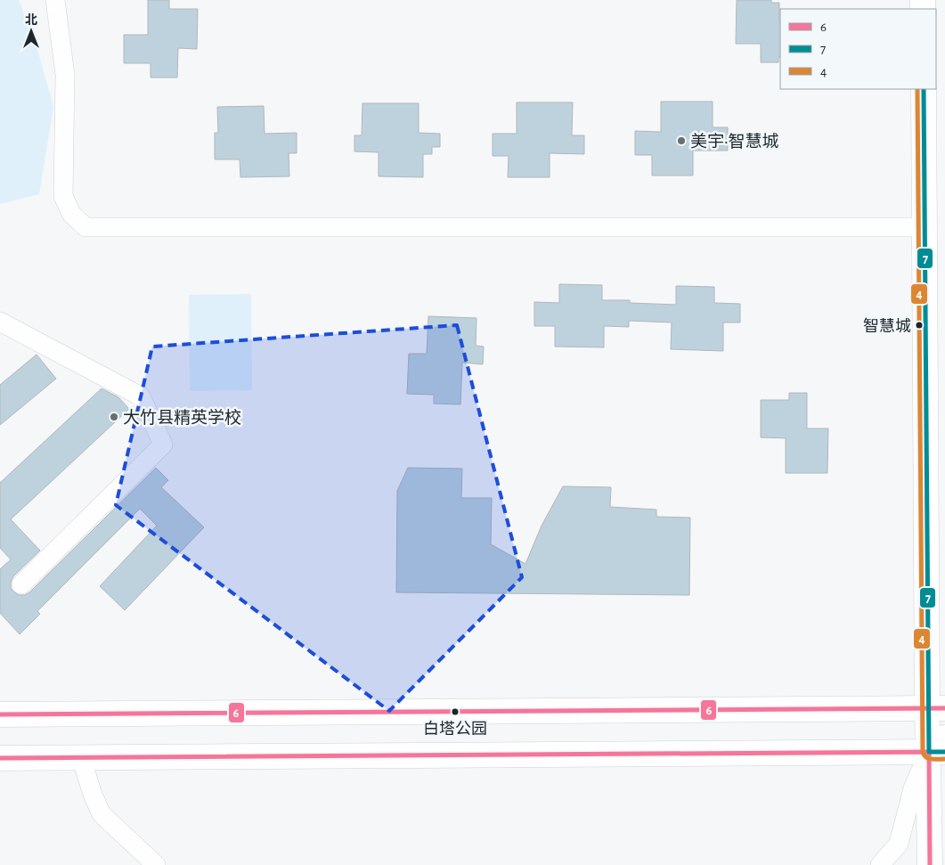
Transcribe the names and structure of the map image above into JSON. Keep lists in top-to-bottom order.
{
  "places": [
    "美宇•智慧城",
    "智慧城",
    "大竹县精英学校",
    "白塔公园"
  ],
  "lines": ["transit line 7", "transit line 4", "transit line 6"],
  "legend": ["6", "7", "4"],
  "north": "top"
}
